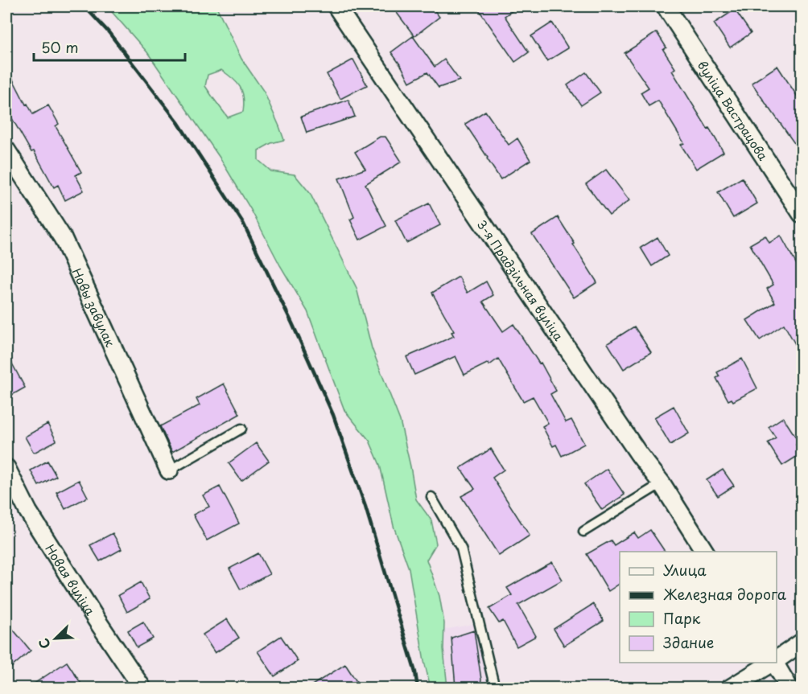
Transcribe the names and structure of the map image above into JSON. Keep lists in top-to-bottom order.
{
  "streets": {
    "street": [
      "вуліца Вастрацова",
      "3-я Прадзільная вуліца",
      "Новы завулак",
      "Новая вуліца"
    ]
  },
  "legend": [
    "Улица",
    "Железная дорога",
    "Парк",
    "Здание"
  ],
  "scale_bar": "50 m",
  "north": "bottom left"
}
